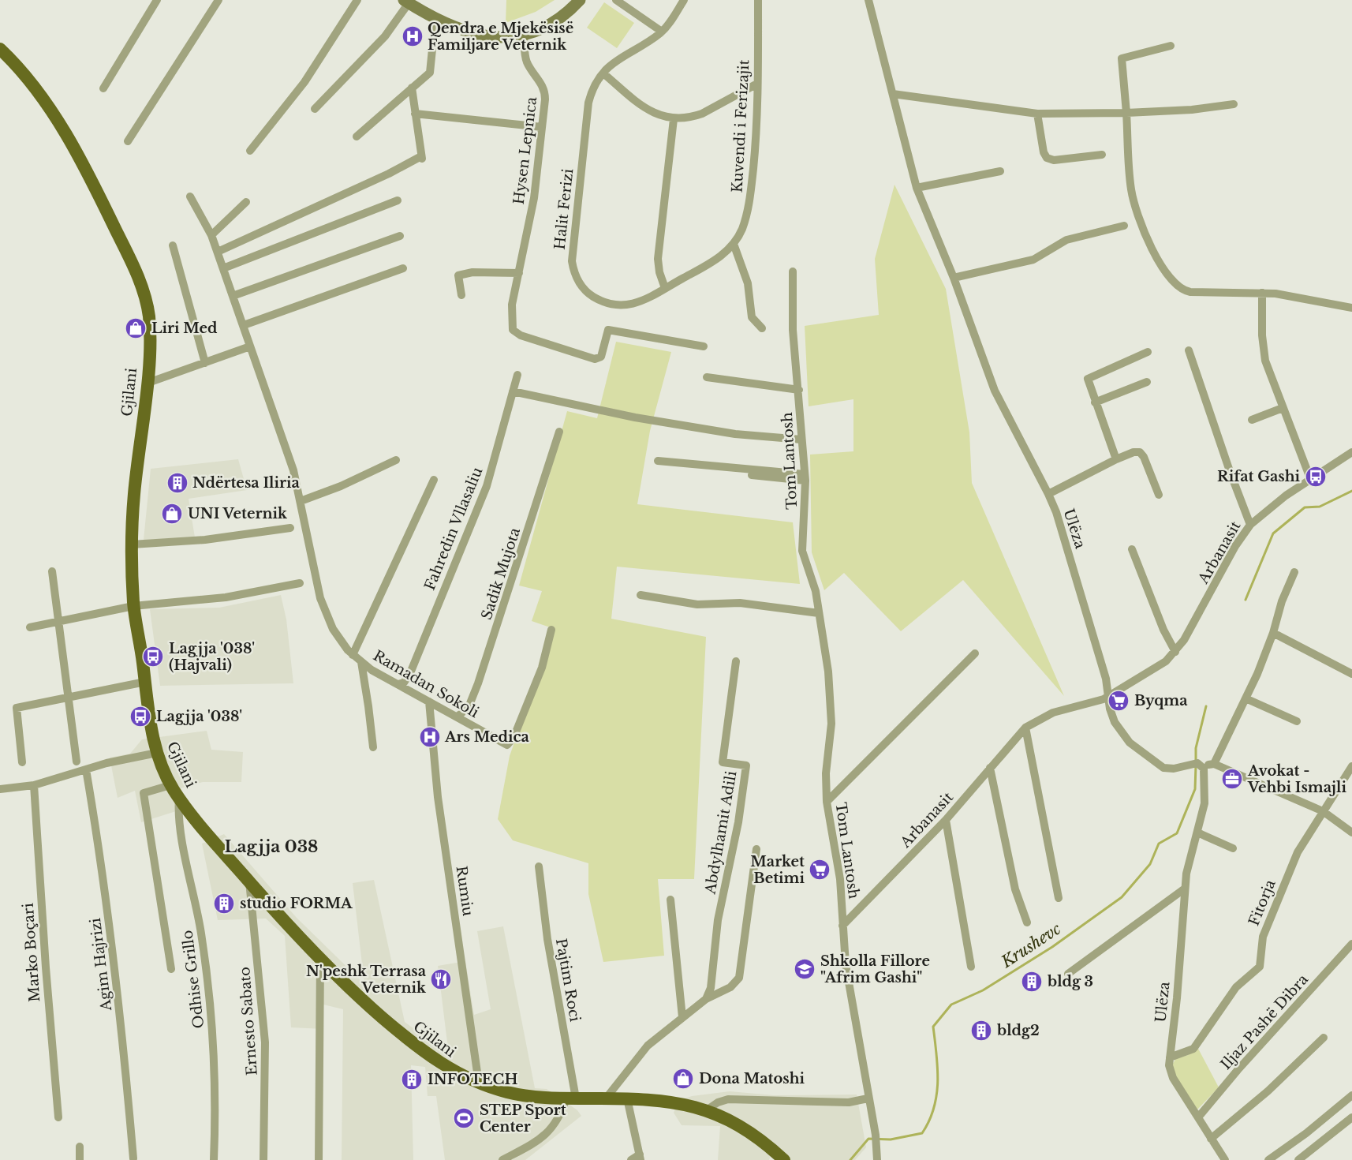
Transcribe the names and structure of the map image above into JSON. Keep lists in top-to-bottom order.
{
  "streets": {
    "main road": ["Gjilani"],
    "street": [
      "Kuvendi i Ferizajit",
      "Hysen Lepnica",
      "Halit Ferizi",
      "Tom Lantosh",
      "Fahredin Vllasaliu",
      "Ulëza",
      "Arbanasit",
      "Sadik Mujota",
      "Ramadan Sokoli",
      "Abdylhamit Adili",
      "Rumiu",
      "Fitorja",
      "Marko Boçari",
      "Agim Hajrizi",
      "Odhise Grillo",
      "Pajtim Roci",
      "Ernesto Sabato",
      "Iljaz Pashë Dibra"
    ]
  },
  "crossings": [
    ["Kuvendi i Ferizajit", "Halit Ferizi"],
    ["Gjilani", "Rumiu"],
    ["Gjilani", "Odhise Grillo"],
    ["Gjilani", "Pajtim Roci"],
    ["Gjilani", "Ernesto Sabato"],
    ["Tom Lantosh", "Arbanasit"],
    ["Fahredin Vllasaliu", "Ramadan Sokoli"],
    ["Ulëza", "Arbanasit"],
    ["Ulëza", "Fitorja"],
    ["Ulëza", "Iljaz Pashë Dibra"],
    ["Sadik Mujota", "Ramadan Sokoli"],
    ["Ramadan Sokoli", "Rumiu"]
  ],
  "districts": ["Lagjja 038"],
  "water": ["Krushevc"],
  "places": {
    "hospital": ["Qendra e Mjekësisë Familjare Veternik", "Ars Medica"],
    "shop": ["Liri Med", "UNI Veternik", "Dona Matoshi"],
    "bus stop": ["Rifat Gashi", "Lagjja '038' (Hajvali)", "Lagjja '038'"],
    "building": [
      "Ndërtesa Iliria",
      "studio FORMA",
      "bldg 3",
      "bldg2",
      "INFOTECH"
    ],
    "supermarket": ["Byqma", "Market Betimi"],
    "office": ["Avokat - Vehbi Ismajli"],
    "school or university": ["Shkolla Fillore \"Afrim Gashi\""],
    "restaurant": ["N'peshk Terrasa Veternik"],
    "sports": ["STEP Sport Center"]
  }
}
